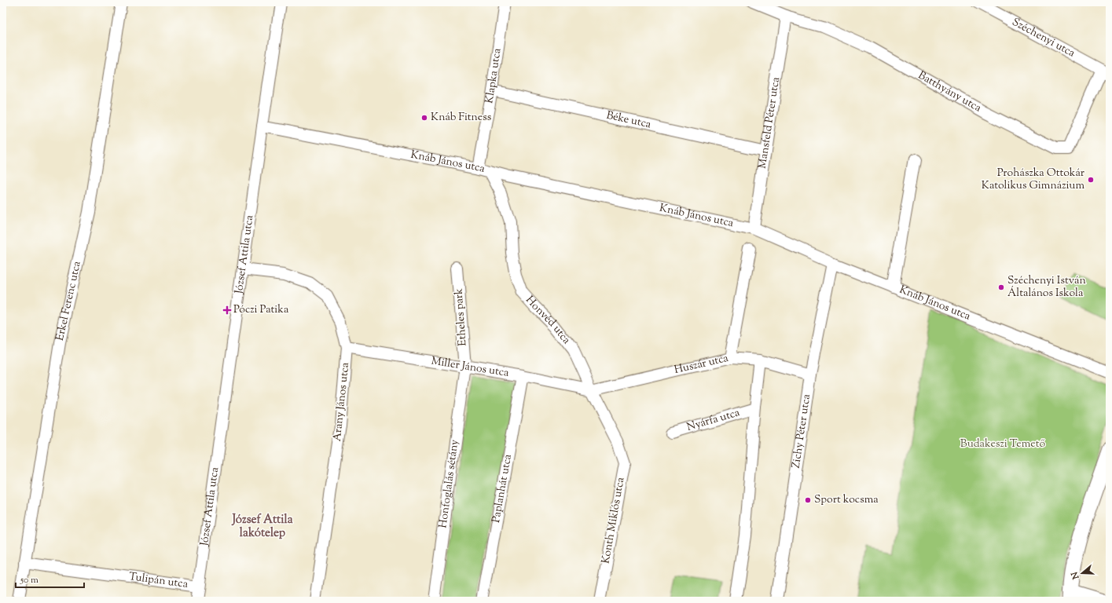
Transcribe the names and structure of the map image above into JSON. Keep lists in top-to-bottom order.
{
  "streets": {
    "street": [
      "Széchenyi utca",
      "Klapka utca",
      "Batthyány utca",
      "Béke utca",
      "Mansfeld Péter utca",
      "Knáb János utca",
      "József Attila utca",
      "Erkel Ferenc utca",
      "Etheles park",
      "Honvéd utca",
      "Huszár utca",
      "Miller János utca",
      "Arany János utca",
      "Nyárfa utca",
      "Zichy Péter utca",
      "Honfoglalás sétány",
      "Paplanhát utca",
      "Konth Miklós utca",
      "Tulipán utca"
    ]
  },
  "crossings": [
    ["Széchenyi utca", "Batthyány utca"],
    ["Klapka utca", "Béke utca"],
    ["Klapka utca", "Knáb János utca"],
    ["Batthyány utca", "Mansfeld Péter utca"],
    ["Béke utca", "Mansfeld Péter utca"],
    ["Mansfeld Péter utca", "Knáb János utca"],
    ["Knáb János utca", "József Attila utca"],
    ["Knáb János utca", "Honvéd utca"],
    ["Knáb János utca", "Zichy Péter utca"],
    ["József Attila utca", "Arany János utca"],
    ["József Attila utca", "Tulipán utca"],
    ["Erkel Ferenc utca", "Tulipán utca"],
    ["Etheles park", "Miller János utca"],
    ["Etheles park", "Honfoglalás sétány"],
    ["Honvéd utca", "Huszár utca"],
    ["Honvéd utca", "Miller János utca"],
    ["Honvéd utca", "Konth Miklós utca"],
    ["Huszár utca", "Miller János utca"],
    ["Huszár utca", "Zichy Péter utca"],
    ["Miller János utca", "Arany János utca"],
    ["Miller János utca", "Honfoglalás sétány"],
    ["Miller János utca", "Paplanhát utca"]
  ],
  "districts": ["József Attila lakótelep"],
  "parks": ["Budakeszi Temető"],
  "places": {
    "other": [
      "Knáb Fitness",
      "Prohászka Ottokár Katolikus Gimnázium",
      "Széchenyi István Általános Iskola",
      "Sport kocsma"
    ],
    "health": ["Póczi Patika"]
  },
  "scale_bar": "50 m",
  "north": "left"
}
